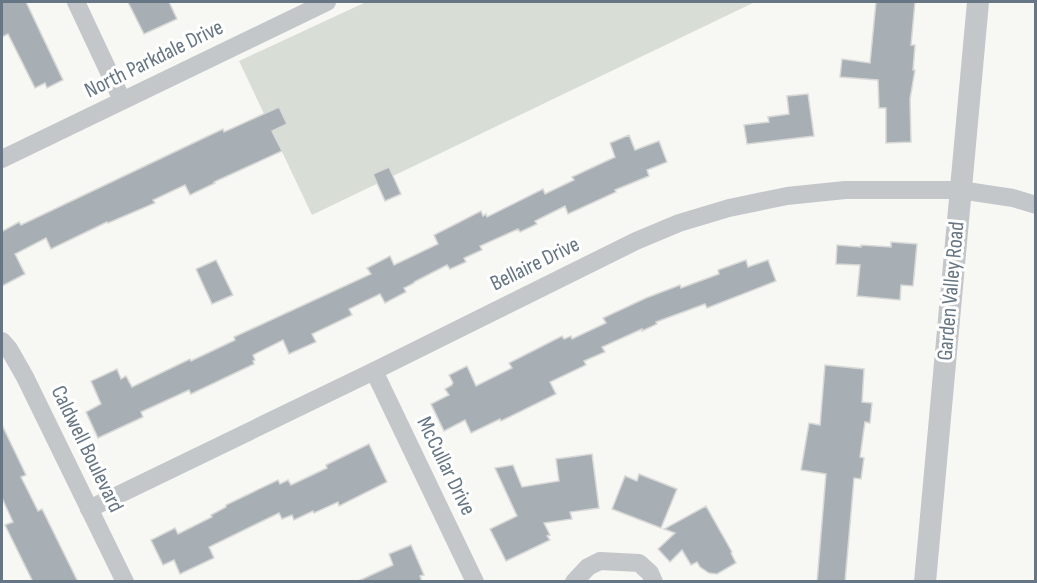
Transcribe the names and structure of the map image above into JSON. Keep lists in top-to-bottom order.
{
  "streets": {
    "street": [
      "North Parkdale Drive",
      "Bellaire Drive",
      "Garden Valley Road",
      "Caldwell Boulevard",
      "McCullar Drive"
    ]
  },
  "crossings": [
    ["Bellaire Drive", "Garden Valley Road"],
    ["Bellaire Drive", "Caldwell Boulevard"],
    ["Bellaire Drive", "McCullar Drive"]
  ]
}
